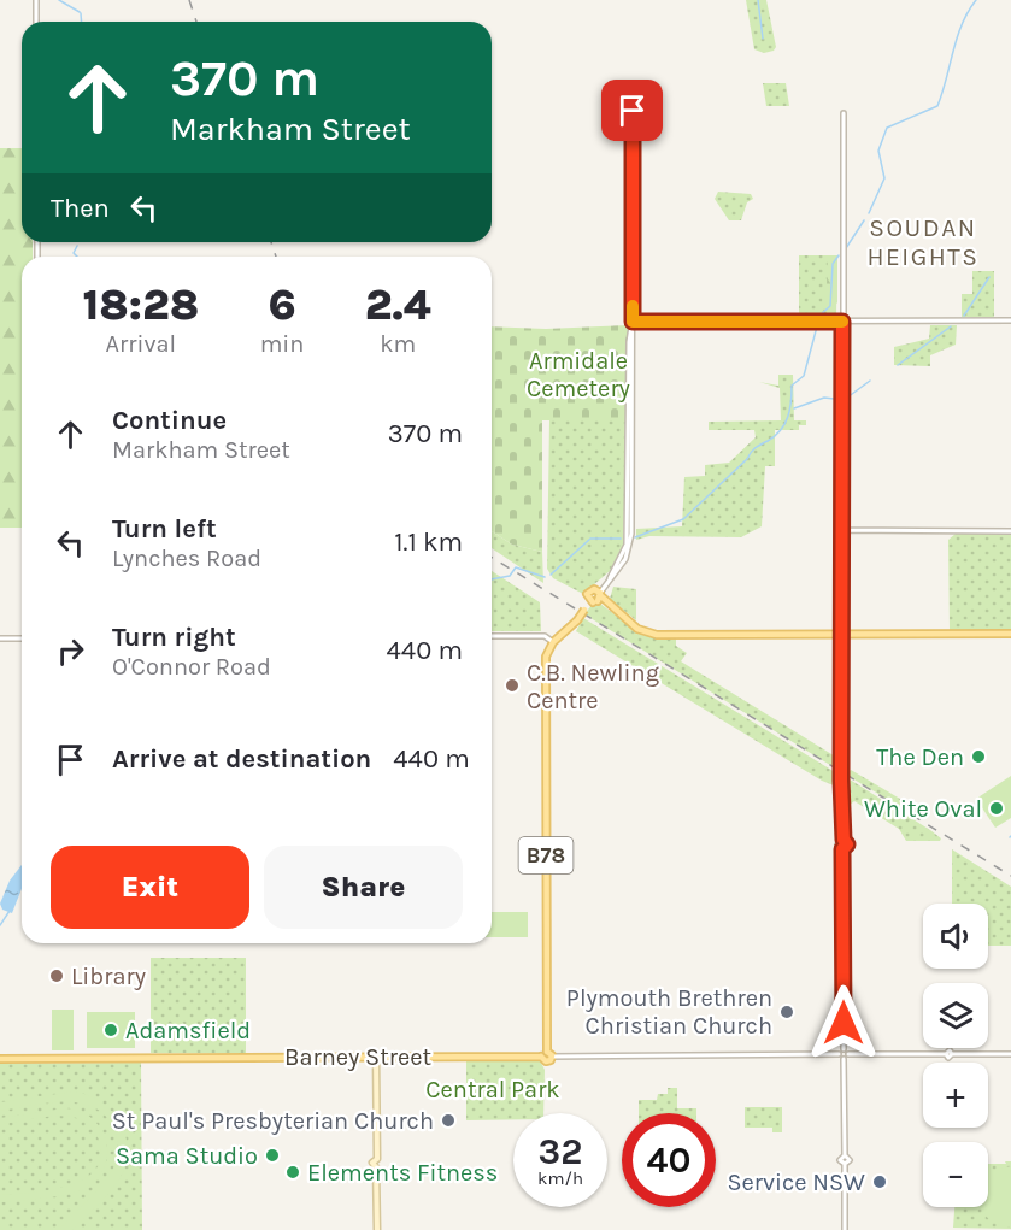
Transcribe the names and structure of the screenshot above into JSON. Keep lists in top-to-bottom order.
{
  "streets": {
    "main road": ["B78", "Barney Street"]
  },
  "crossings": [
    ["B78", "Barney Street"]
  ],
  "districts": ["SOUDAN HEIGHTS"],
  "parks": ["Armidale Cemetery", "Central Park"],
  "places": [
    "C.B. Newling Centre",
    "The Den",
    "White Oval",
    "Library",
    "Plymouth Brethren Christian Church",
    "Adamsfield",
    "St Paul's Presbyterian Church",
    "Sama Studio",
    "Elements Fitness",
    "Service NSW"
  ],
  "page": {
    "turn": ["370 m", "Markham Street"],
    "then": "Then",
    "eta": [
      "18:28",
      "Arrival",
      "6",
      "min",
      "2.4",
      "km"
    ],
    "list": [
      {
        "name": "Continue",
        "note": "Markham Street",
        "value": "370 m"
      },
      {
        "name": "Turn left",
        "note": "Lynches Road",
        "value": "1.1 km"
      },
      {
        "name": "Turn right",
        "note": "O'Connor Road",
        "value": "440 m"
      },
      {
        "name": "Arrive at destination",
        "value": "440 m"
      }
    ],
    "buttons": ["Exit", "Share"],
    "map_buttons": ["+", "−"],
    "speed": "32 km/h",
    "limit": "40"
  }
}
